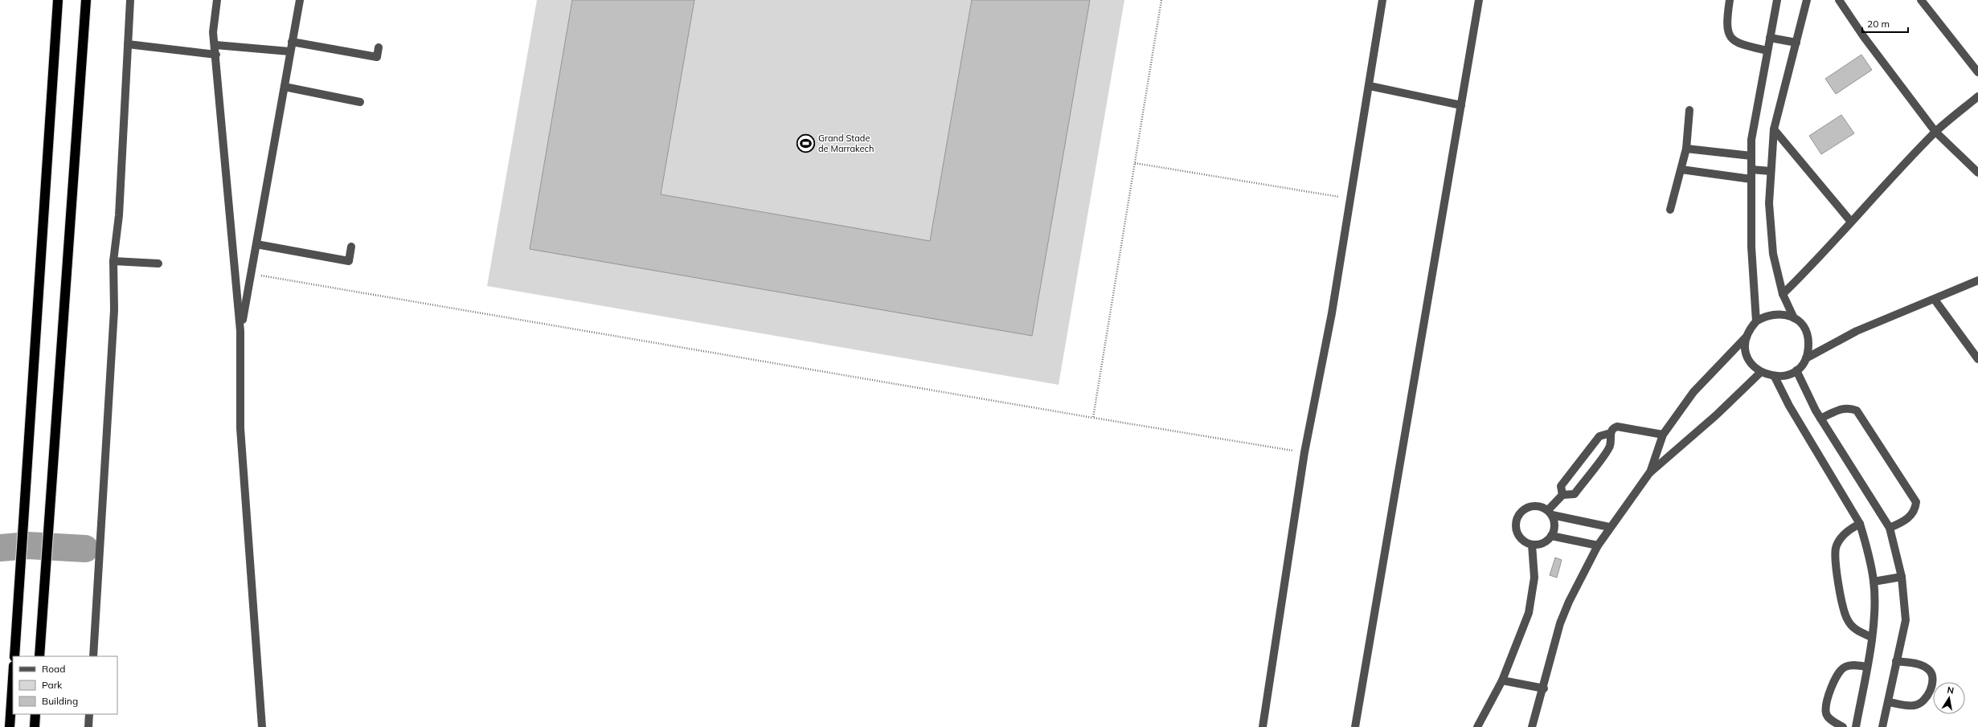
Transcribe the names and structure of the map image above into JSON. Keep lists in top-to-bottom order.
{
  "places": {
    "sports": ["Grand Stade de Marrakech"]
  },
  "legend": ["Road", "Park", "Building"],
  "scale_bar": "20 m",
  "north": "top"
}
